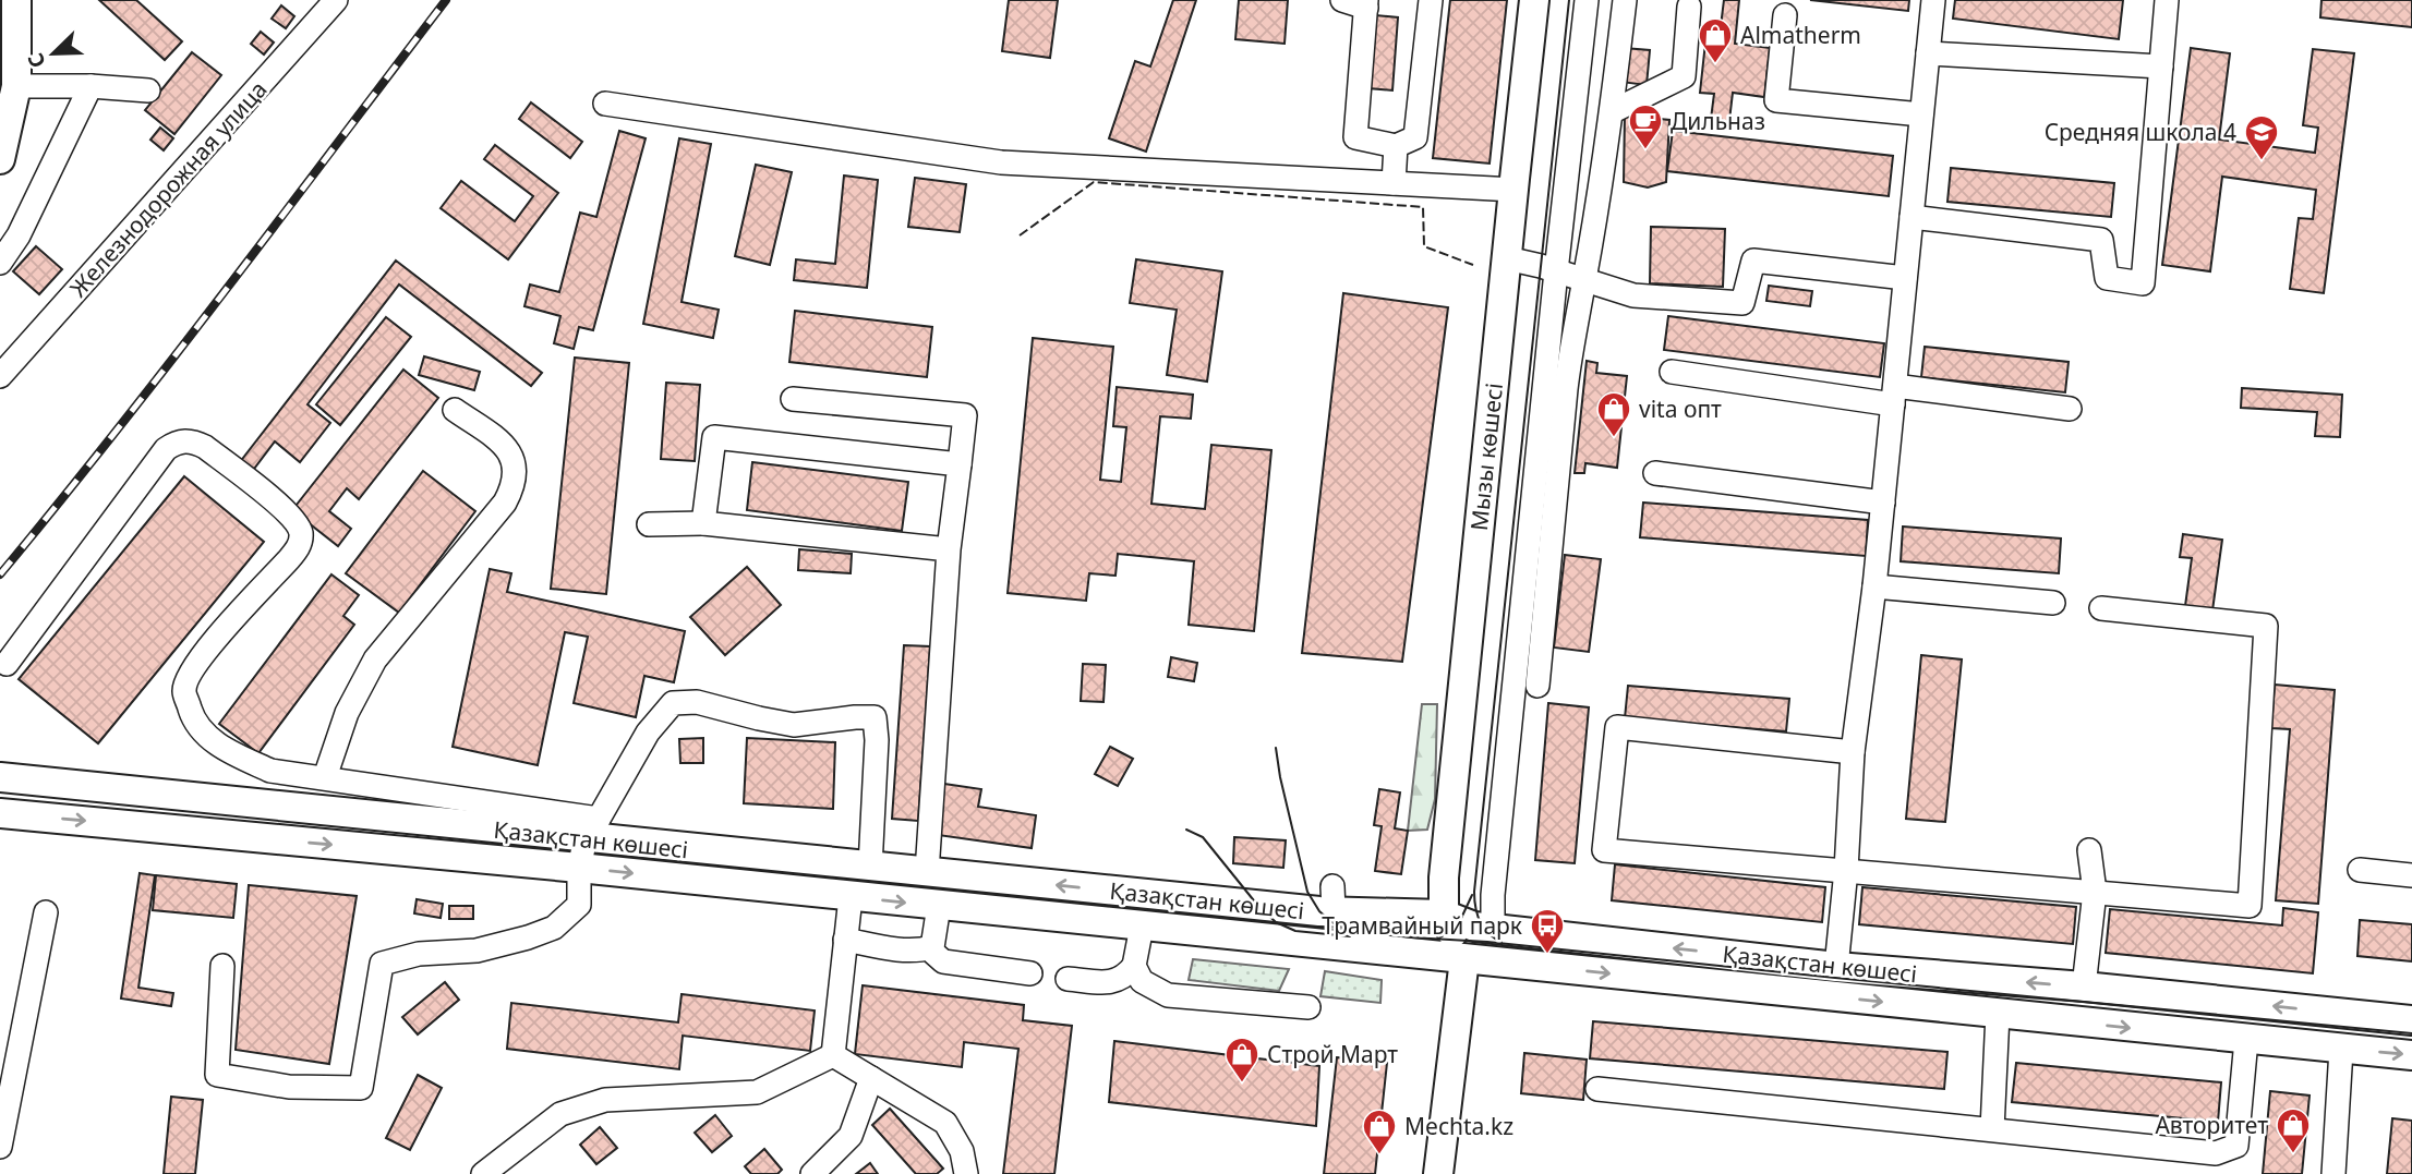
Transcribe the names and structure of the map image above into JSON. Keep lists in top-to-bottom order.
{
  "streets": {
    "main road": ["Мызы көшесі", "Қазақстан көшесі"],
    "street": ["Железнодорожная улица"]
  },
  "crossings": [
    ["Мызы көшесі", "Қазақстан көшесі"]
  ],
  "places": {
    "shop": [
      "Almatherm",
      "vita опт",
      "Строй Март",
      "Авторитет",
      "Mechta.kz"
    ],
    "cafe": ["Дильназ"],
    "school or university": ["Средняя школа 4"],
    "bus stop": ["Трамвайный парк"]
  },
  "north": "bottom left"
}
